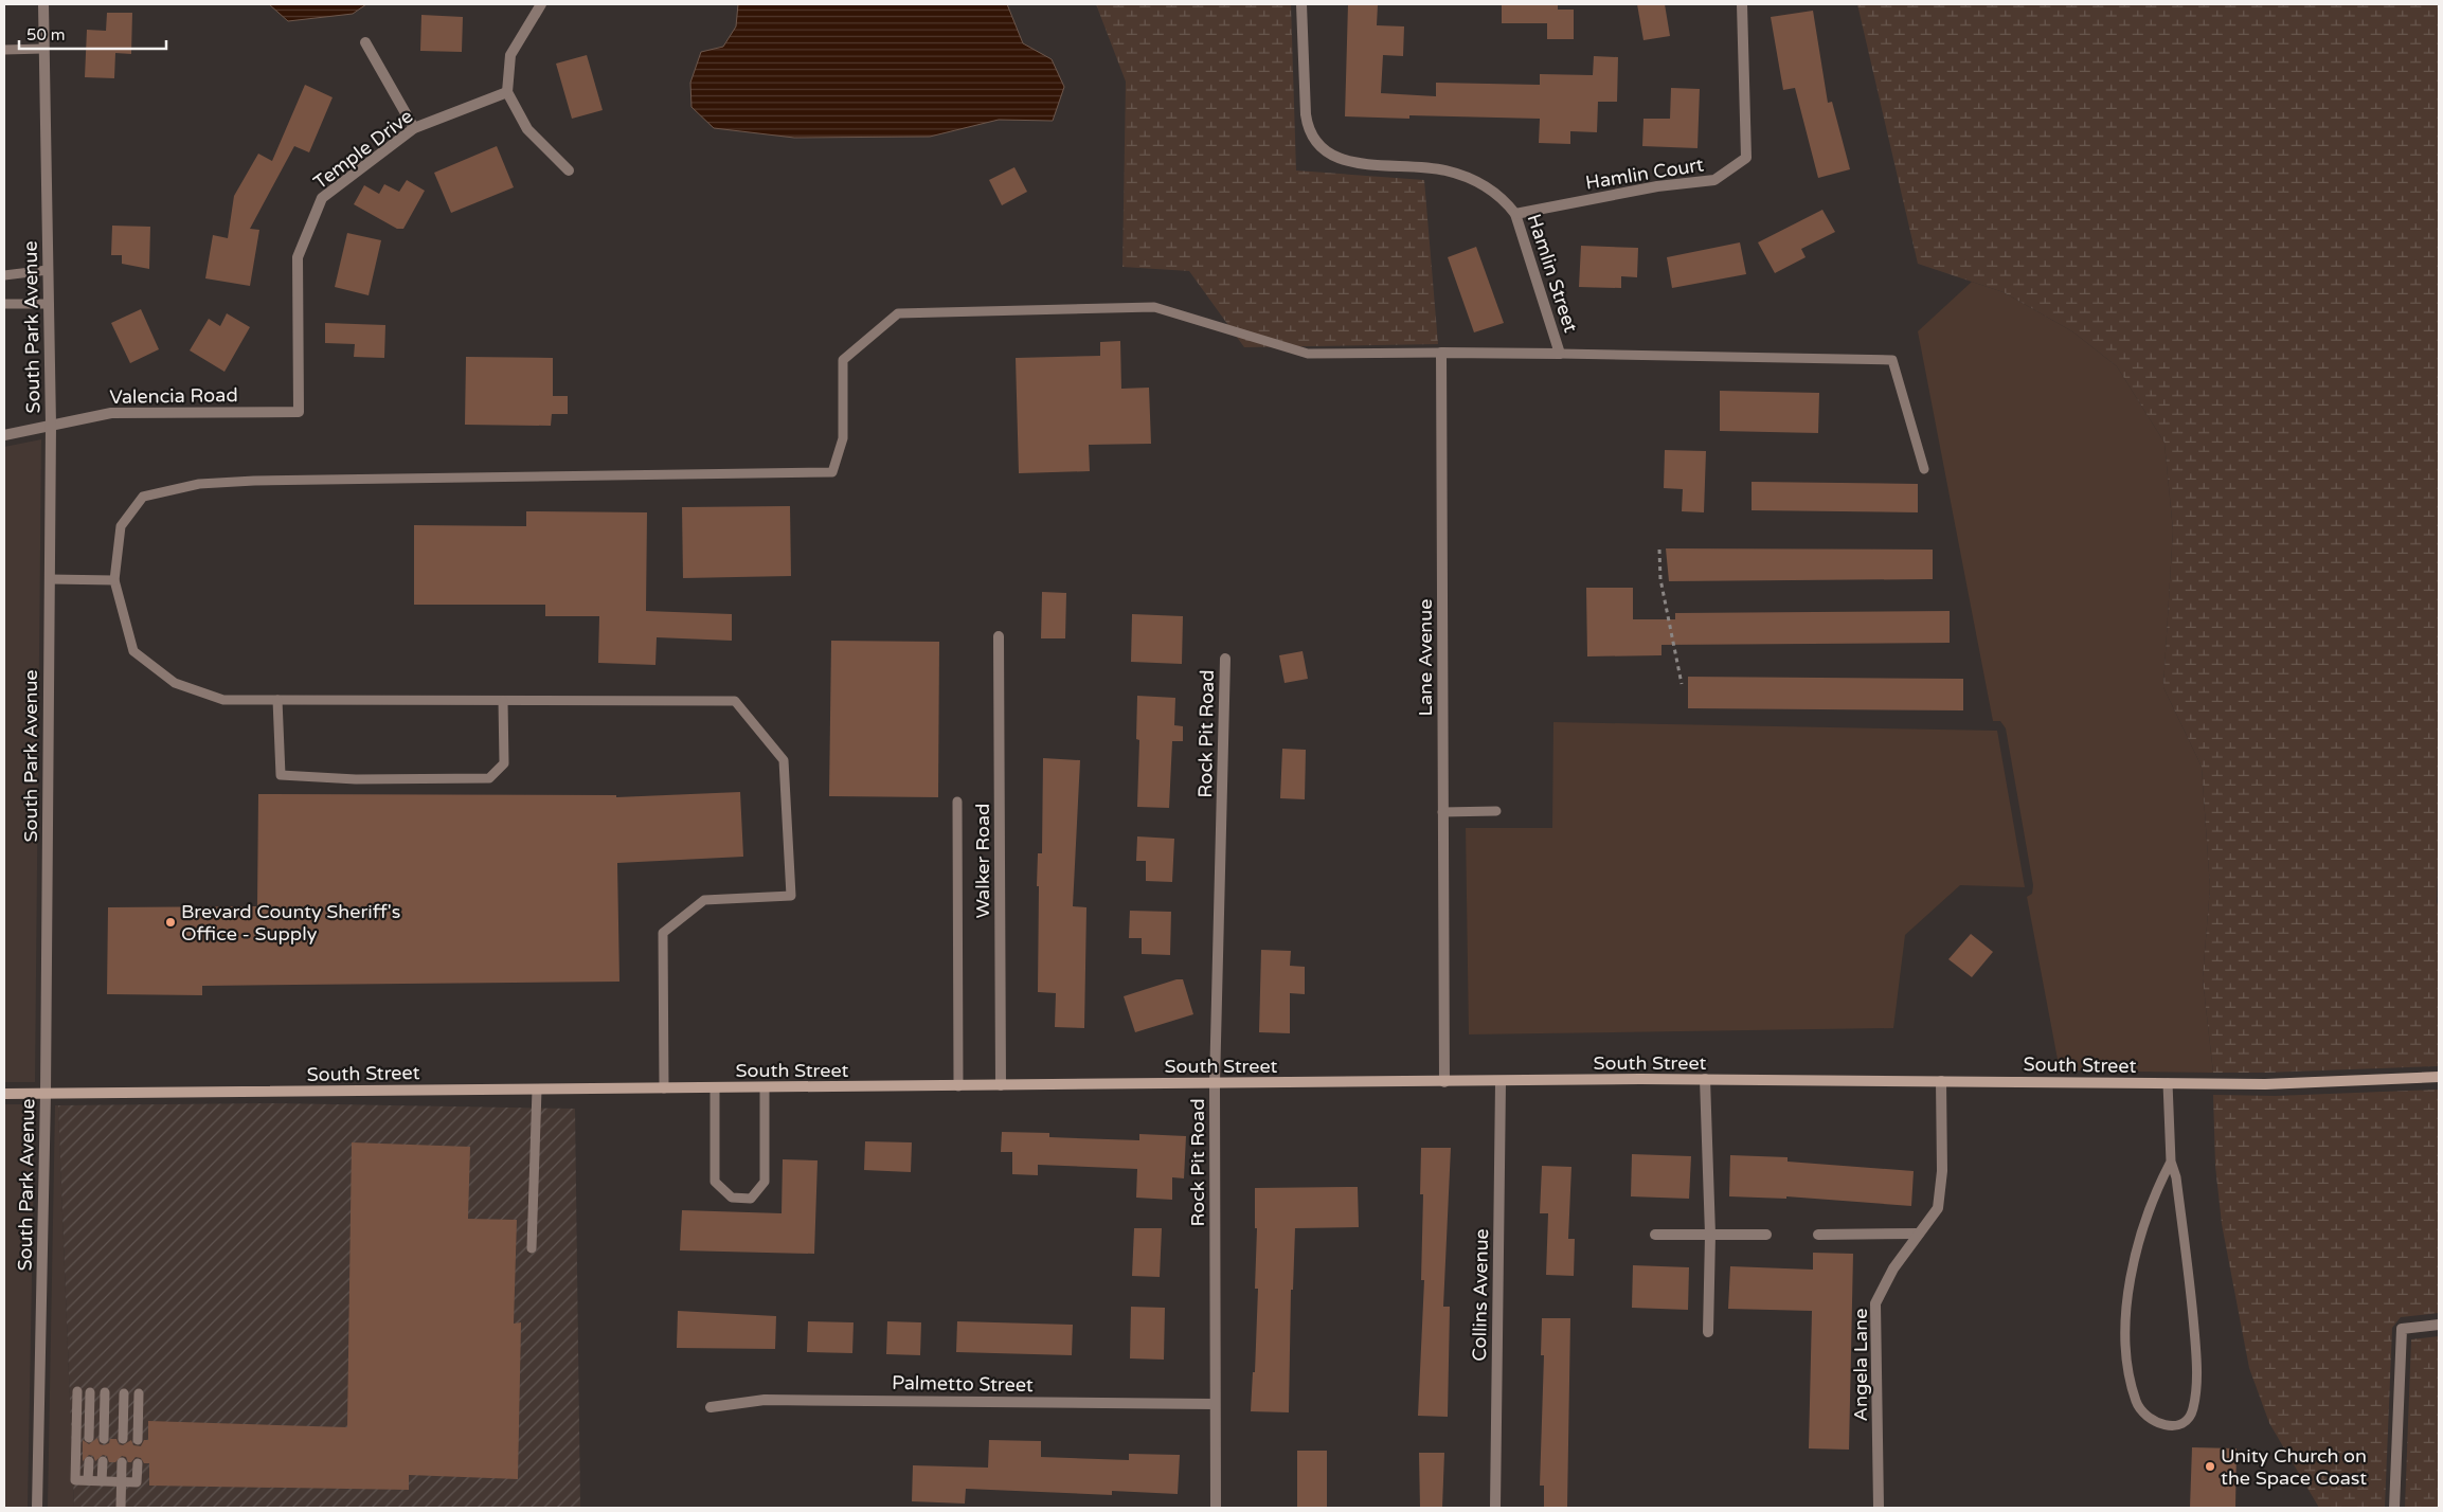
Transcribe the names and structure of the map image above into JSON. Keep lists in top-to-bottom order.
{
  "streets": {
    "main road": ["South Street"],
    "street": [
      "Temple Drive",
      "Hamlin Court",
      "Hamlin Street",
      "South Park Avenue",
      "Valencia Road",
      "Lane Avenue",
      "Rock Pit Road",
      "Walker Road",
      "Collins Avenue",
      "Angela Lane",
      "Palmetto Street"
    ]
  },
  "crossings": [
    ["Temple Drive", "Valencia Road"],
    ["Hamlin Court", "Hamlin Street"],
    ["South Park Avenue", "Valencia Road"],
    ["South Park Avenue", "South Street"],
    ["Lane Avenue", "South Street"],
    ["Rock Pit Road", "South Street"],
    ["Rock Pit Road", "Palmetto Street"],
    ["Walker Road", "South Street"],
    ["South Street", "Collins Avenue"],
    ["South Street", "Angela Lane"]
  ],
  "places": ["Brevard County Sheriff's Office - Supply", "Unity Church on the Space Coast"],
  "scale_bar": "50 m"
}
